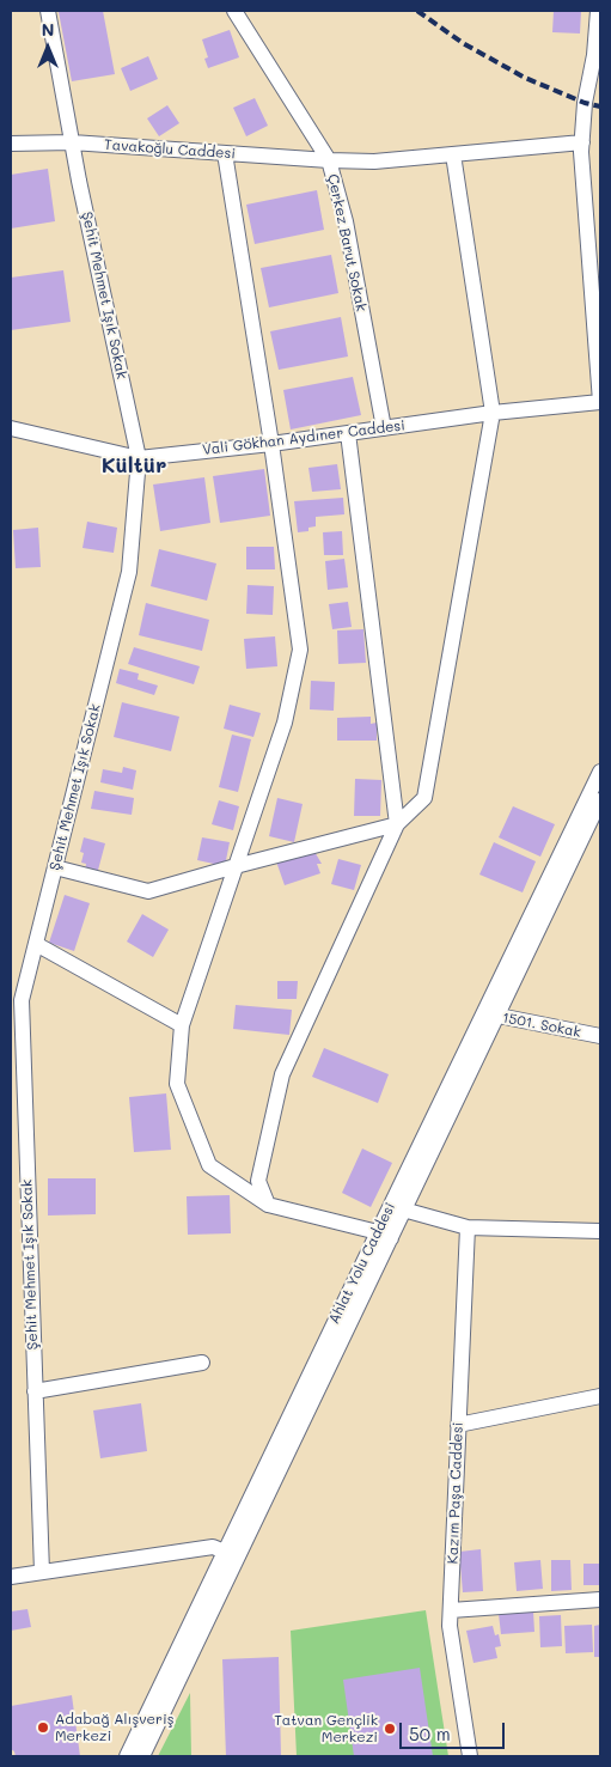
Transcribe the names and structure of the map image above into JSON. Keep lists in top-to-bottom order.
{
  "streets": {
    "street": [
      "Tavakoğlu Caddesi",
      "Çerkez Barut Sokak",
      "Şehit Mehmet Işık Sokak",
      "Vali Gökhan Aydıner Caddesi",
      "1501. Sokak",
      "Ahlat Yolu Caddesi",
      "Kazım Paşa Caddesi"
    ]
  },
  "crossings": [
    ["Tavakoğlu Caddesi", "Çerkez Barut Sokak"],
    ["Tavakoğlu Caddesi", "Şehit Mehmet Işık Sokak"],
    ["Çerkez Barut Sokak", "Vali Gökhan Aydıner Caddesi"],
    ["Şehit Mehmet Işık Sokak", "Vali Gökhan Aydıner Caddesi"],
    ["1501. Sokak", "Ahlat Yolu Caddesi"]
  ],
  "districts": ["Kültür"],
  "places": ["Adabağ Alışveriş Merkezi", "Tatvan Gençlik Merkezi"],
  "scale_bar": "50 m",
  "north": "top"
}
